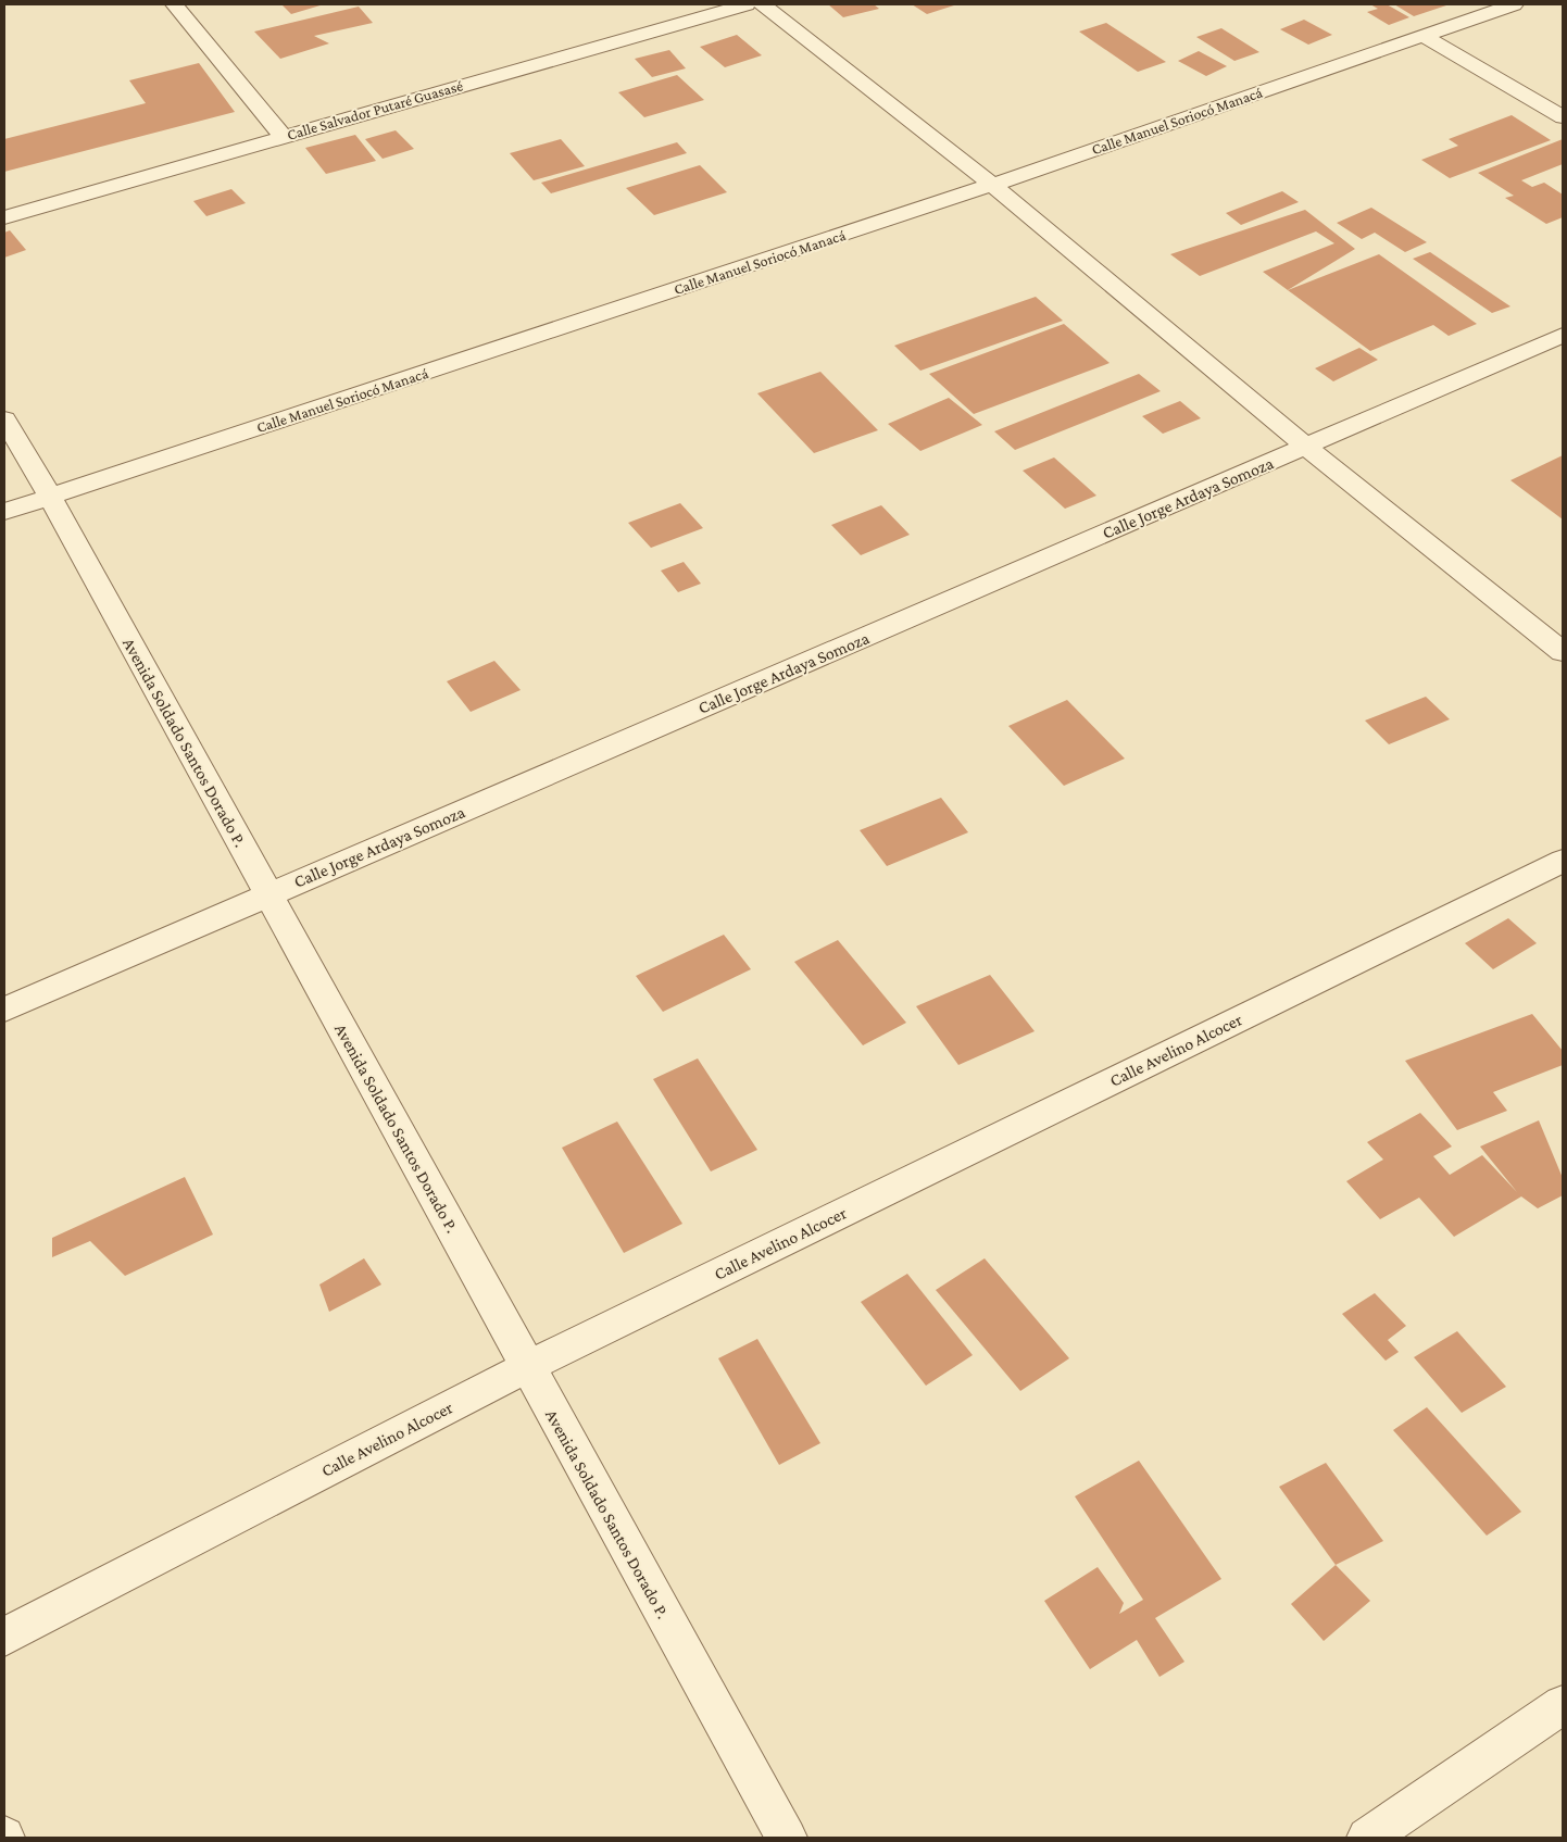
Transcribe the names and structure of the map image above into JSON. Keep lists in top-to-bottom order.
{
  "streets": {
    "street": [
      "Calle Salvador Putaré Guasasé",
      "Calle Manuel Soriocó Manacá",
      "Calle Jorge Ardaya Somoza",
      "Avenida Soldado Santos Dorado P.",
      "Calle Avelino Alcocer"
    ]
  },
  "crossings": [
    ["Calle Manuel Soriocó Manacá", "Avenida Soldado Santos Dorado P."],
    ["Calle Jorge Ardaya Somoza", "Avenida Soldado Santos Dorado P."],
    ["Avenida Soldado Santos Dorado P.", "Calle Avelino Alcocer"]
  ]
}
